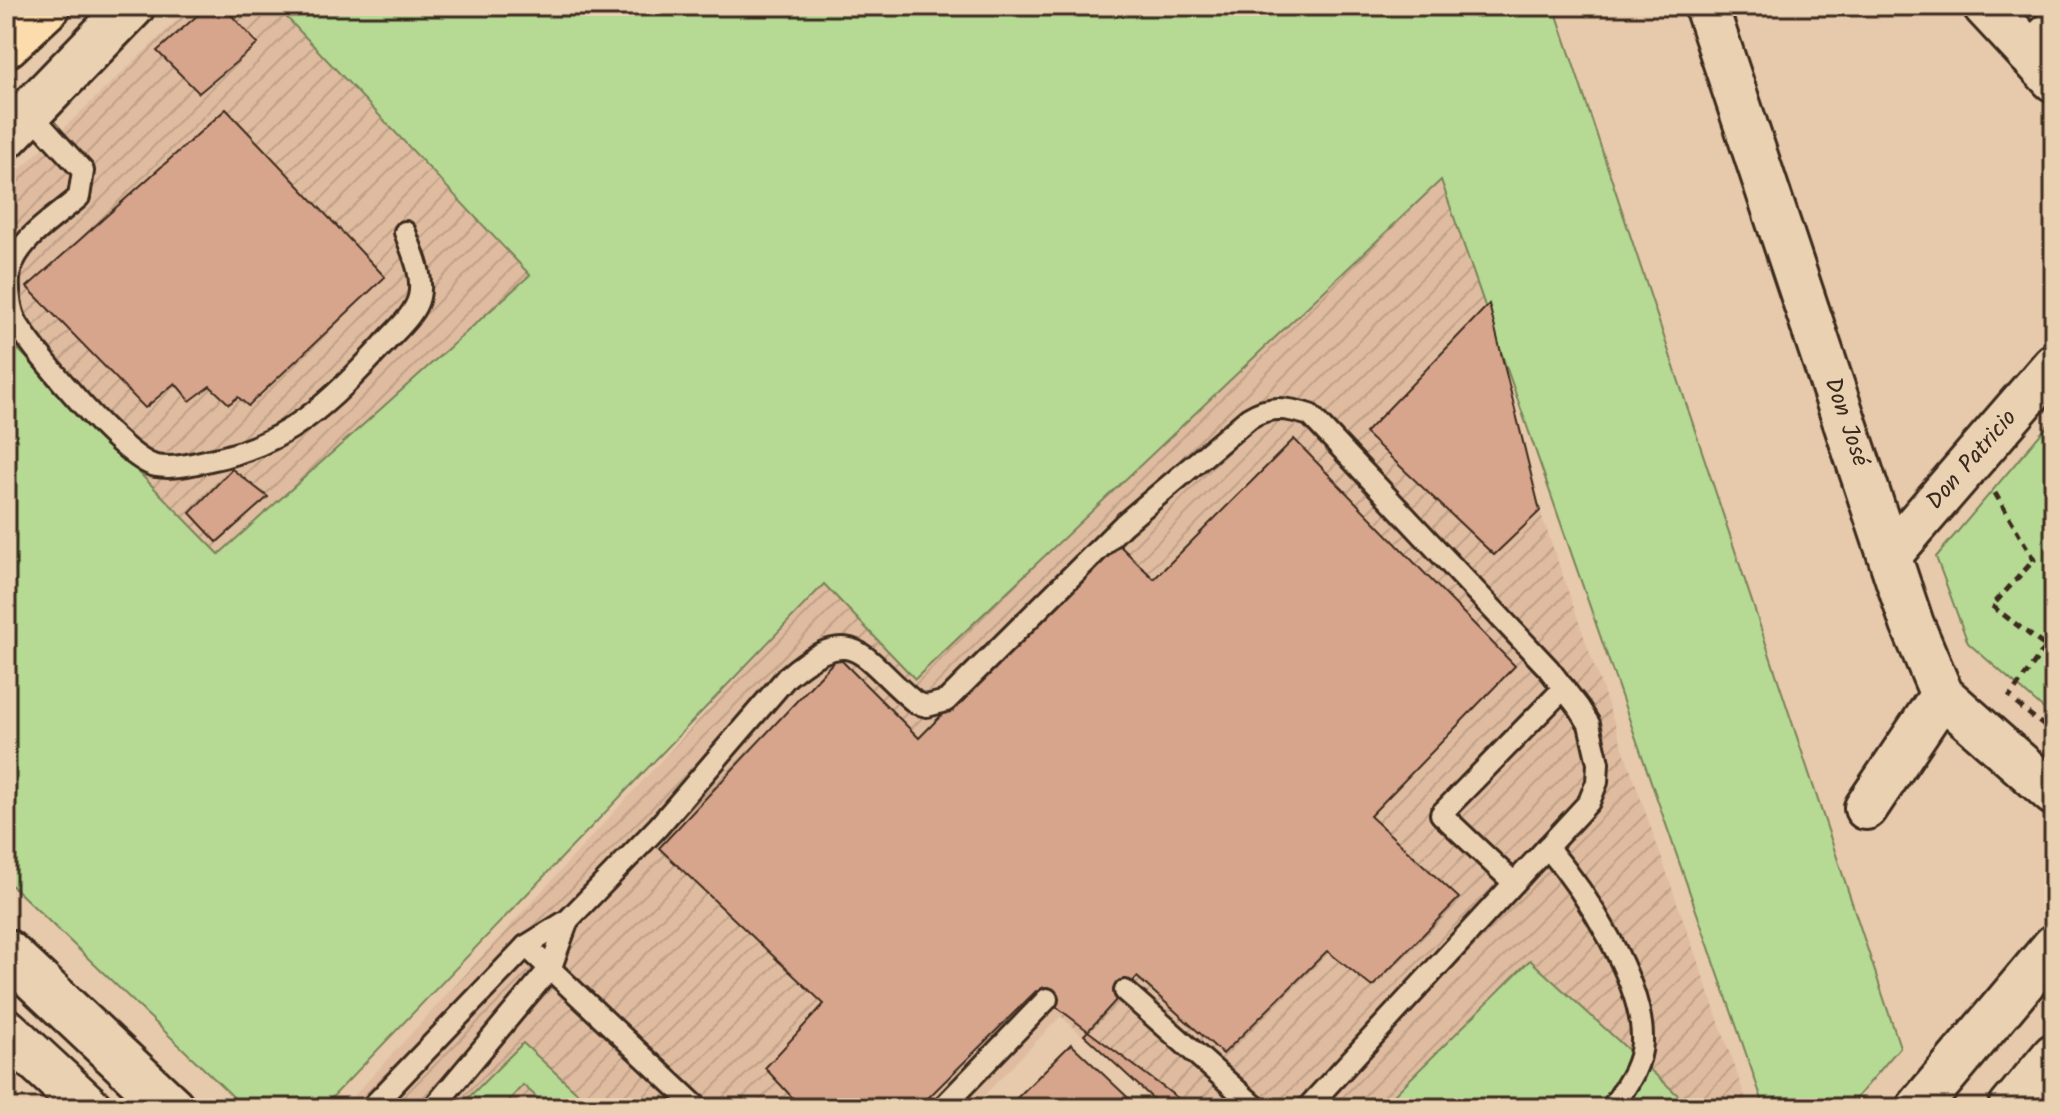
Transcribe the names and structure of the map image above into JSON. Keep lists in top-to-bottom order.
{
  "streets": {
    "street": ["Don José", "Don Patricio"]
  },
  "crossings": [
    ["Don José", "Don Patricio"]
  ]
}
